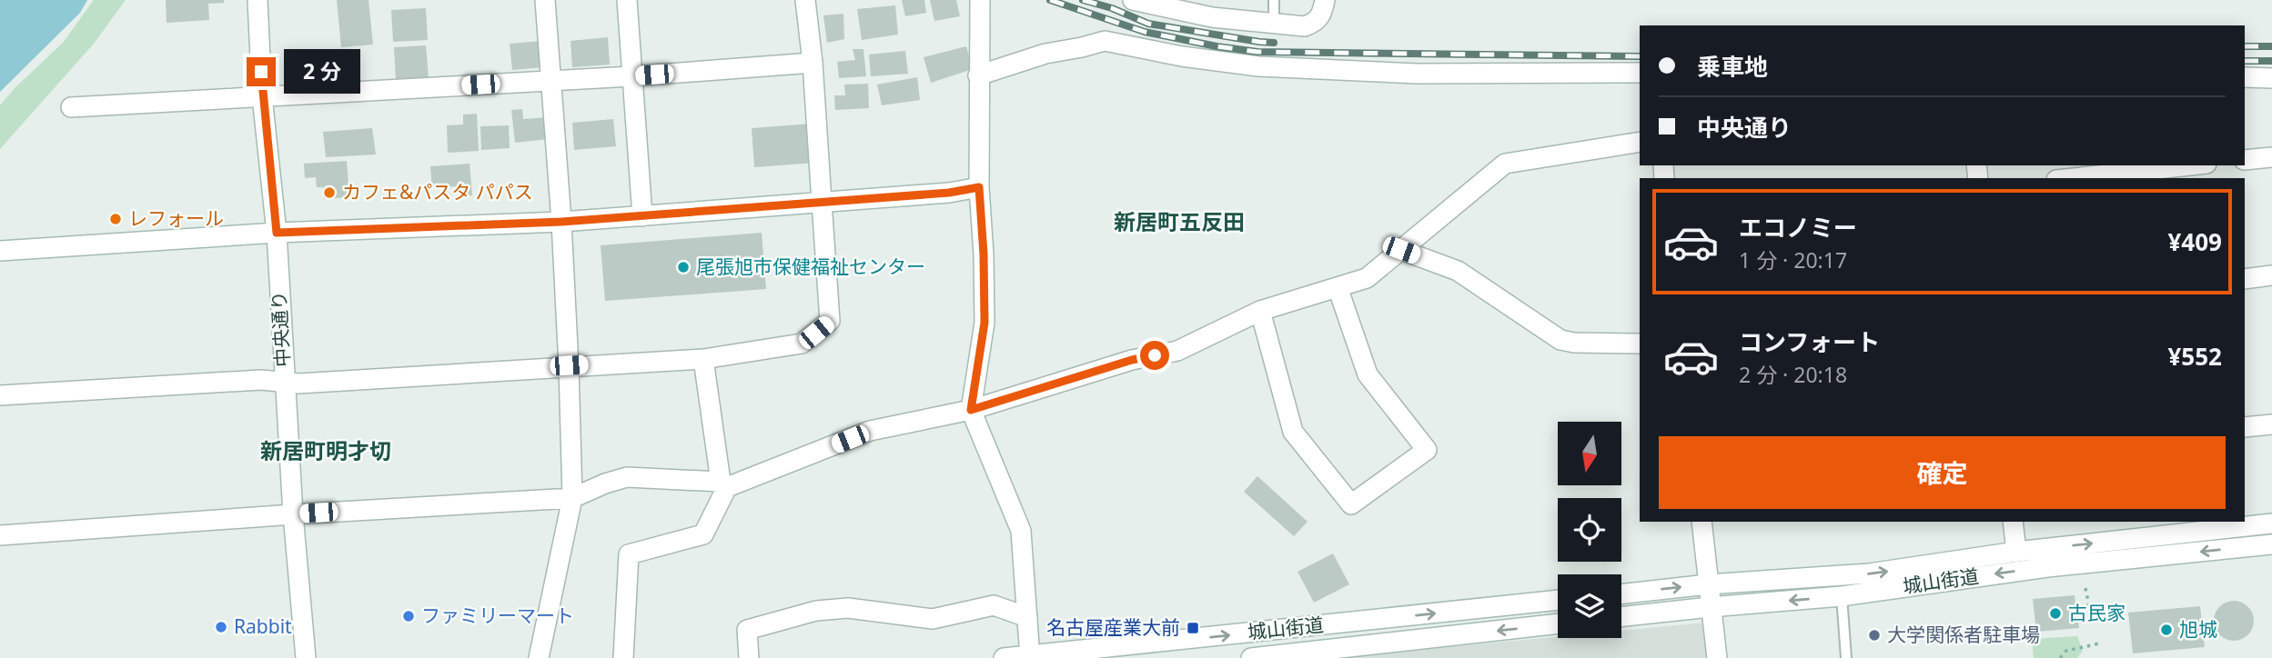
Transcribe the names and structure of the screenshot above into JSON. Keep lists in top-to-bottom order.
{
  "streets": {
    "street": ["中央通り", "城山街道"]
  },
  "districts": ["新居町五反田", "新居町明才切"],
  "places": {
    "other": [
      "カフェ&パスタ パパス",
      "レフォール",
      "尾張旭市保健福祉センター",
      "古民家",
      "ファミリーマート",
      "Rabbit",
      "旭城",
      "大学関係者駐車場"
    ],
    "transit": ["名古屋産業大前"]
  },
  "north": "bottom",
  "page": {
    "banner": ["乗車地", "中央通り"],
    "bubble": "2 分",
    "list": [
      {
        "name": "エコノミー",
        "note": "1 分 · 20:17",
        "value": "¥409"
      },
      {
        "name": "コンフォート",
        "note": "2 分 · 20:18",
        "value": "¥552"
      }
    ],
    "buttons": "確定"
  }
}
